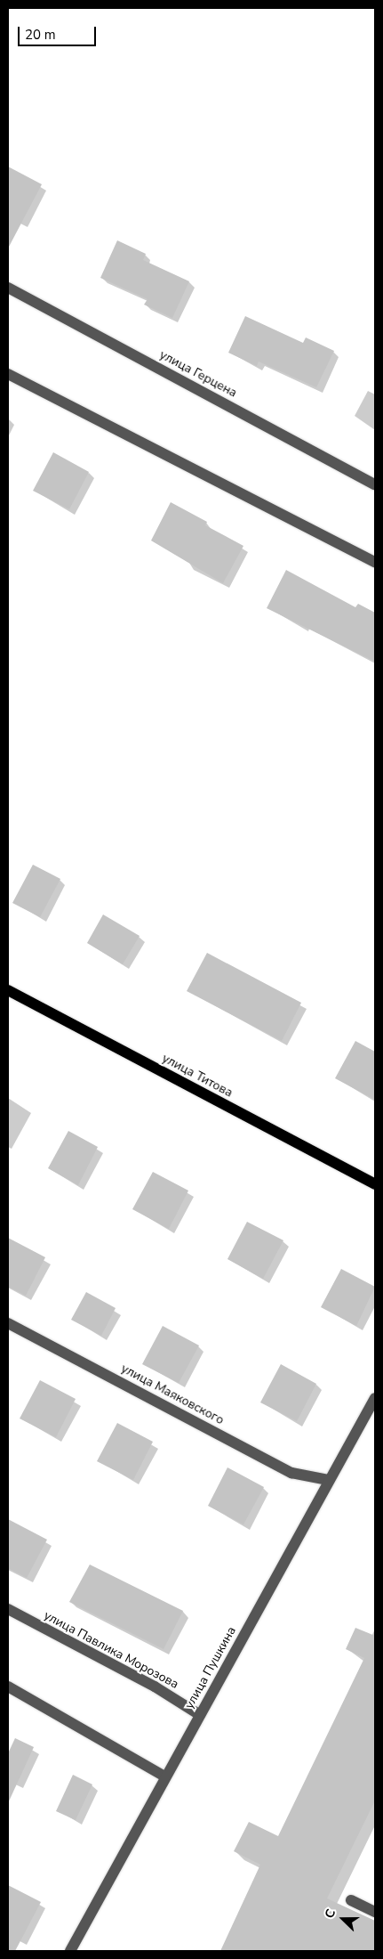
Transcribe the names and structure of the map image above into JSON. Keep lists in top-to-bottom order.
{
  "streets": {
    "main road": ["улица Титова"],
    "street": [
      "улица Герцена",
      "улица Маяковского",
      "улица Павлика Морозова",
      "улица Пушкина"
    ]
  },
  "crossings": [
    ["улица Маяковского", "улица Пушкина"],
    ["улица Павлика Морозова", "улица Пушкина"]
  ],
  "scale_bar": "20 m",
  "north": "left"
}
